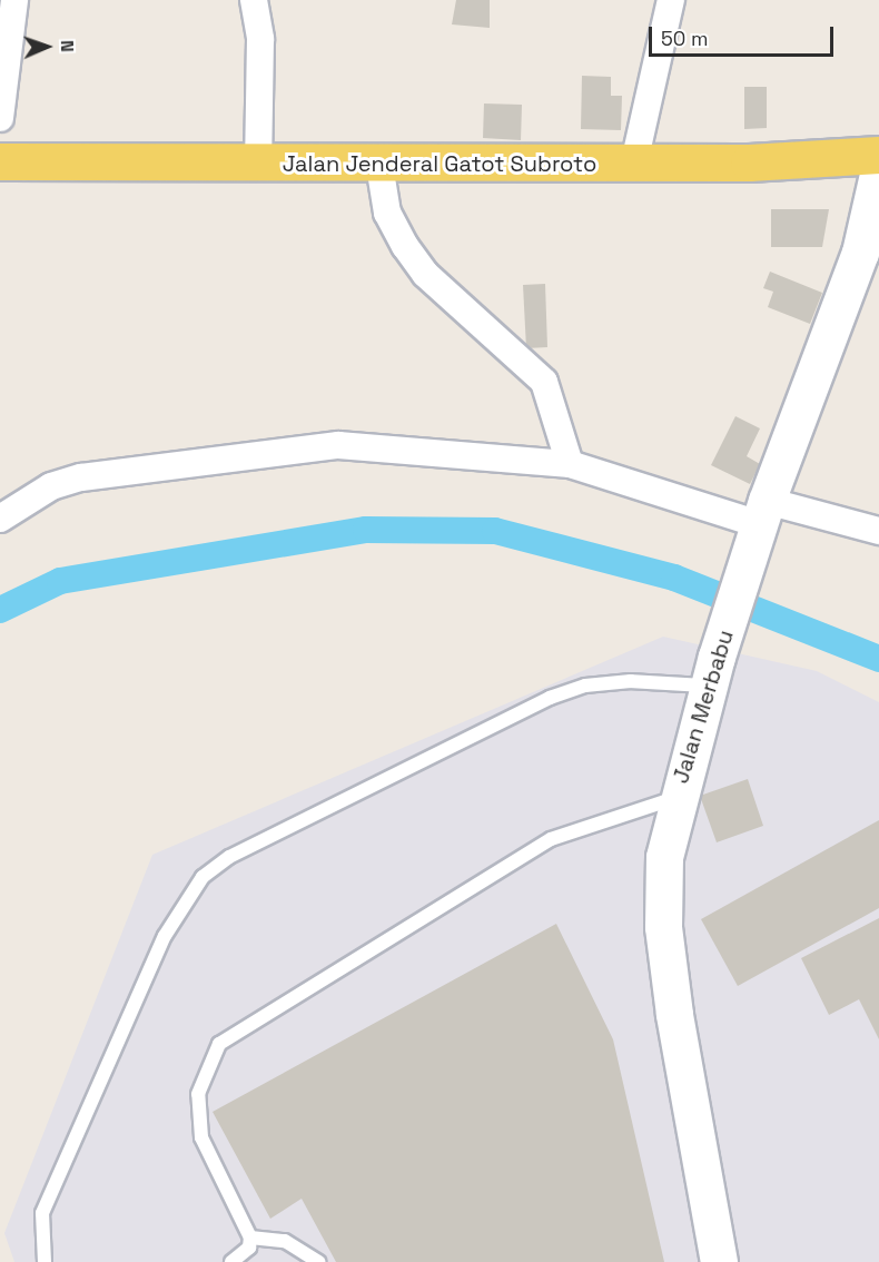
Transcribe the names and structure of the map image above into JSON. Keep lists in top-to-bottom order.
{
  "streets": {
    "main road": ["Jalan Jenderal Gatot Subroto", "Jalan Merbabu"]
  },
  "scale_bar": "50 m",
  "north": "right"
}
